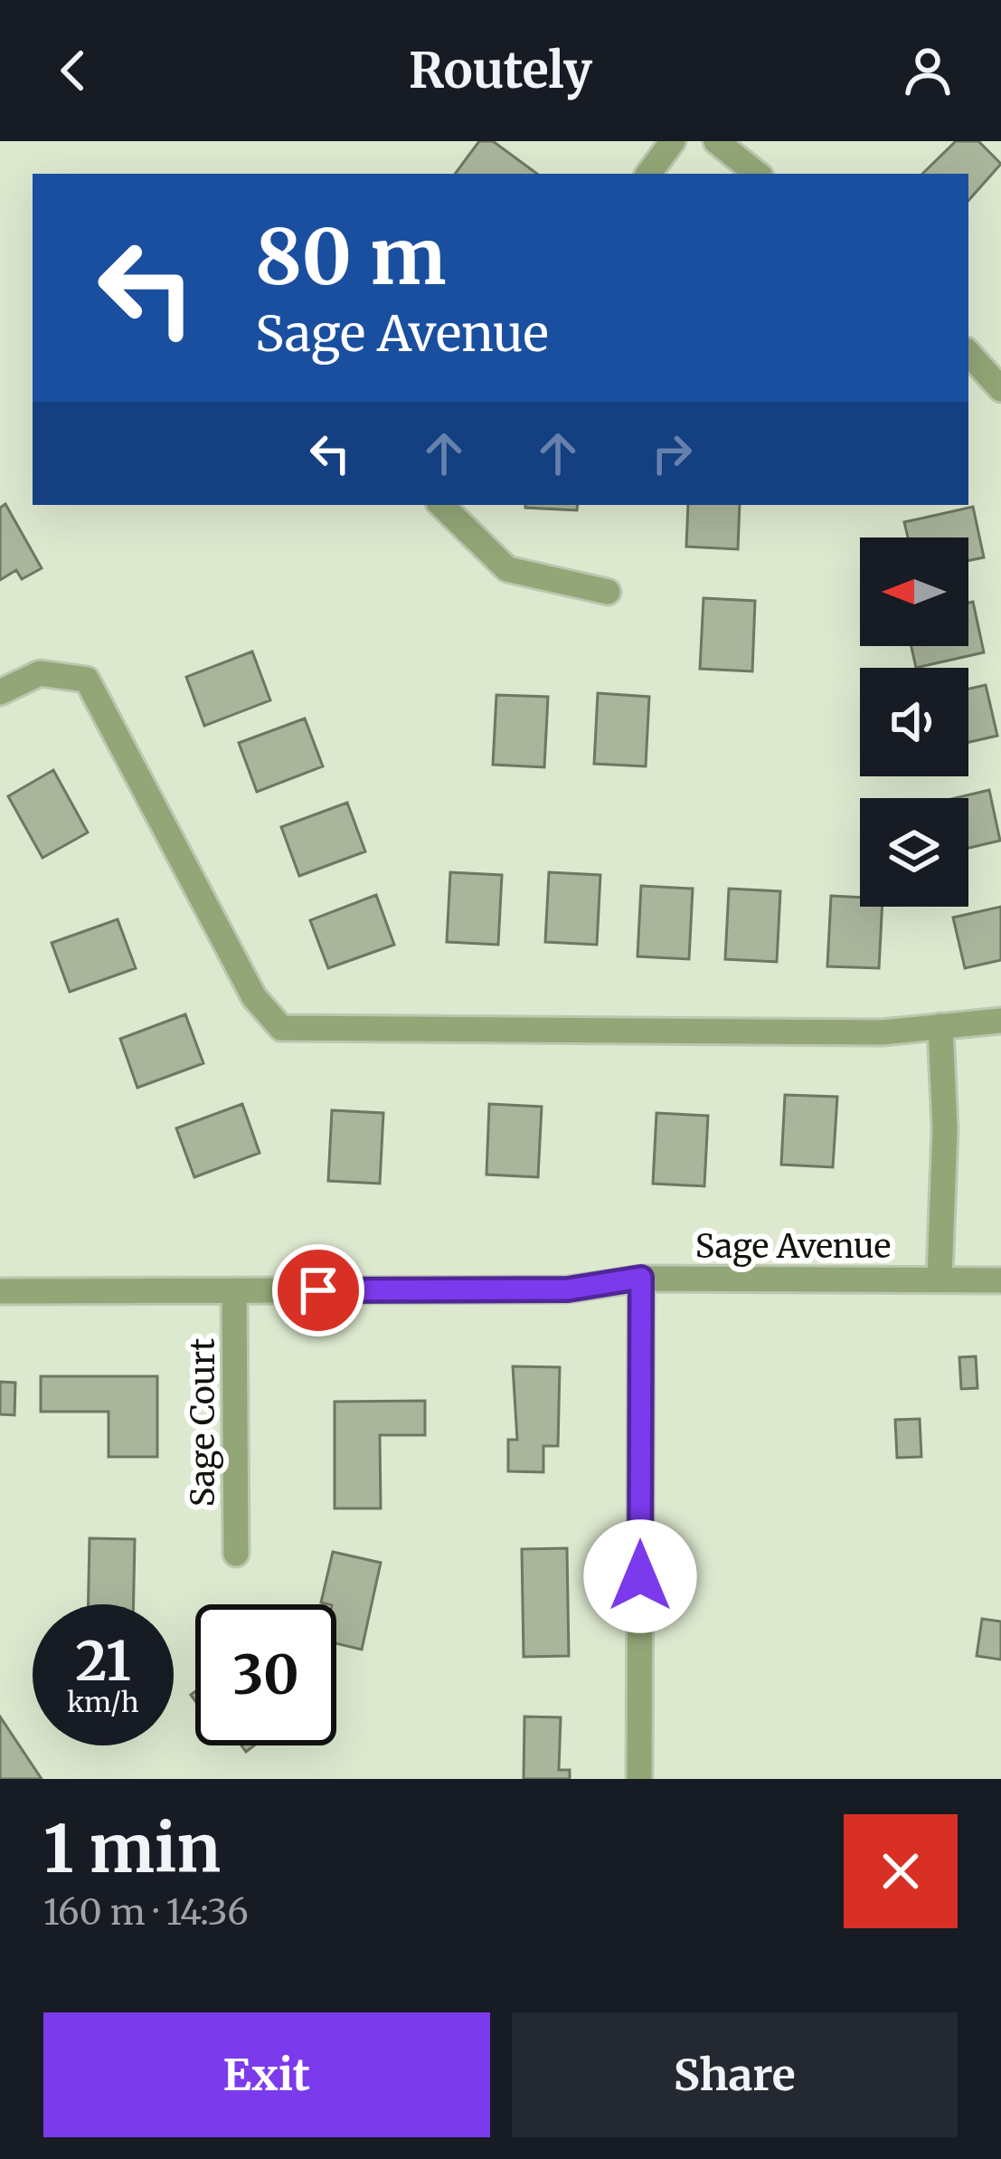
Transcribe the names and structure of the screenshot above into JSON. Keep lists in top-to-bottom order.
{
  "streets": {
    "street": ["Sage Avenue", "Sage Court"]
  },
  "crossings": [
    ["Sage Avenue", "Sage Court"]
  ],
  "north": "left",
  "page": {
    "header": "Routely",
    "turn": ["80 m", "Sage Avenue"],
    "speed": "21 km/h",
    "limit": "30",
    "heading": ["1 min", "160 m · 14:36"],
    "buttons": ["Exit", "Share"]
  }
}
